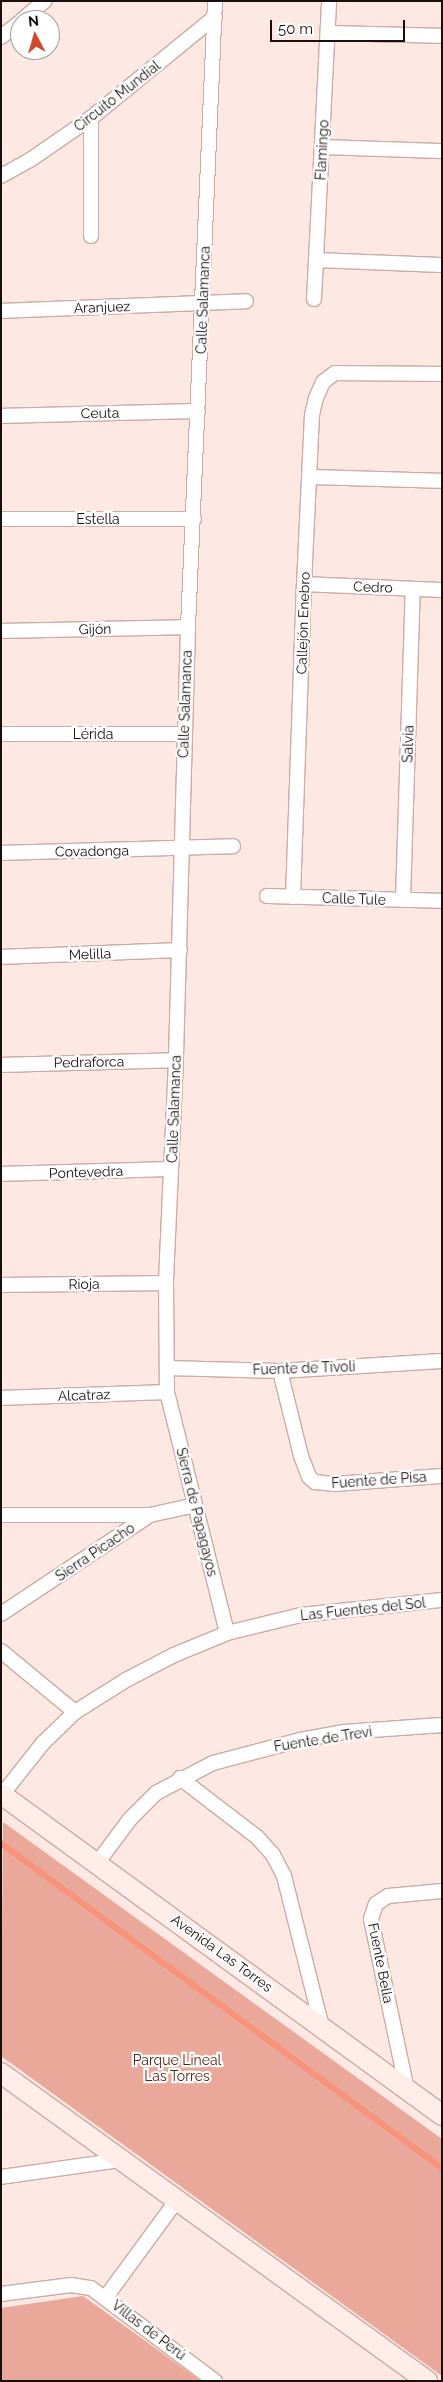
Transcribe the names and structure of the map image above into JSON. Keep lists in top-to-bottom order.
{
  "streets": {
    "street": [
      "Circuito Mundial",
      "Flamingo",
      "Calle Salamanca",
      "Aranjuez",
      "Ceuta",
      "Estella",
      "Cedro",
      "Callejón Enebro",
      "Gijón",
      "Lérida",
      "Salvia",
      "Covadonga",
      "Calle Tule",
      "Melilla",
      "Pedraforca",
      "Pontevedra",
      "Rioja",
      "Fuente de Tívoli",
      "Alcatraz",
      "Fuente de Pisa",
      "Sierra de Papagayos",
      "Sierra Picacho",
      "Las Fuentes del Sol",
      "Fuente de Trevi",
      "Avenida Las Torres",
      "Fuente Bella",
      "Villas de Perú"
    ]
  },
  "crossings": [
    ["Circuito Mundial", "Calle Salamanca"],
    ["Calle Salamanca", "Aranjuez"],
    ["Calle Salamanca", "Ceuta"],
    ["Calle Salamanca", "Estella"],
    ["Calle Salamanca", "Gijón"],
    ["Calle Salamanca", "Lérida"],
    ["Calle Salamanca", "Covadonga"],
    ["Calle Salamanca", "Melilla"],
    ["Calle Salamanca", "Pedraforca"],
    ["Calle Salamanca", "Pontevedra"],
    ["Calle Salamanca", "Rioja"],
    ["Calle Salamanca", "Fuente de Tívoli"],
    ["Calle Salamanca", "Alcatraz"],
    ["Calle Salamanca", "Sierra de Papagayos"],
    ["Cedro", "Callejón Enebro"],
    ["Cedro", "Salvia"],
    ["Callejón Enebro", "Calle Tule"],
    ["Salvia", "Calle Tule"],
    ["Fuente de Tívoli", "Fuente de Pisa"],
    ["Alcatraz", "Sierra de Papagayos"],
    ["Sierra de Papagayos", "Sierra Picacho"],
    ["Sierra de Papagayos", "Las Fuentes del Sol"],
    ["Las Fuentes del Sol", "Avenida Las Torres"],
    ["Fuente de Trevi", "Avenida Las Torres"],
    ["Avenida Las Torres", "Fuente Bella"]
  ],
  "parks": ["Parque Lineal Las Torres"],
  "scale_bar": "50 m",
  "north": "top"
}
